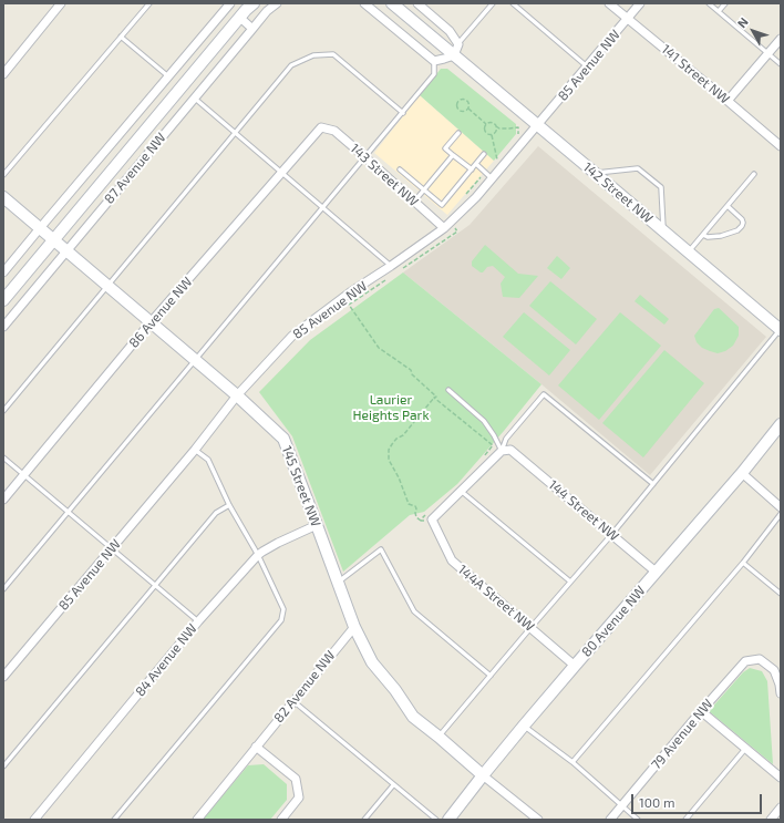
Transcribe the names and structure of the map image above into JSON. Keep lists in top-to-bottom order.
{
  "streets": {
    "street": [
      "85 Avenue NW",
      "141 Street NW",
      "87 Avenue NW",
      "143 Street NW",
      "142 Street NW",
      "86 Avenue NW",
      "145 Street NW",
      "144 Street NW",
      "144A Street NW",
      "80 Avenue NW",
      "84 Avenue NW",
      "82 Avenue NW",
      "79 Avenue NW"
    ]
  },
  "crossings": [
    ["85 Avenue NW", "141 Street NW"],
    ["85 Avenue NW", "143 Street NW"],
    ["85 Avenue NW", "142 Street NW"],
    ["85 Avenue NW", "145 Street NW"],
    ["87 Avenue NW", "145 Street NW"],
    ["143 Street NW", "86 Avenue NW"],
    ["86 Avenue NW", "145 Street NW"],
    ["145 Street NW", "80 Avenue NW"],
    ["145 Street NW", "84 Avenue NW"],
    ["145 Street NW", "82 Avenue NW"],
    ["144 Street NW", "80 Avenue NW"],
    ["144A Street NW", "80 Avenue NW"]
  ],
  "parks": ["Laurier Heights Park"],
  "scale_bar": "100 m",
  "north": "top left"
}
